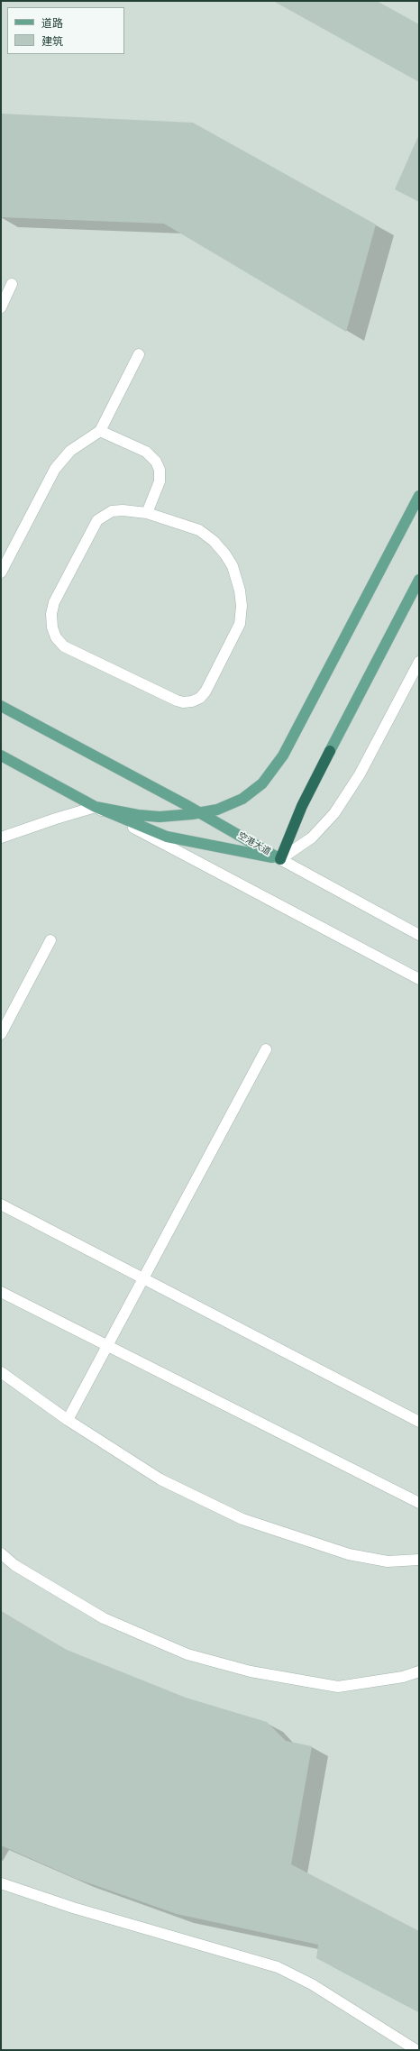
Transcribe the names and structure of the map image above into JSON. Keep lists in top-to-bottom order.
{
  "streets": {
    "main road": ["空港大道"]
  },
  "legend": ["道路", "建筑"]
}
